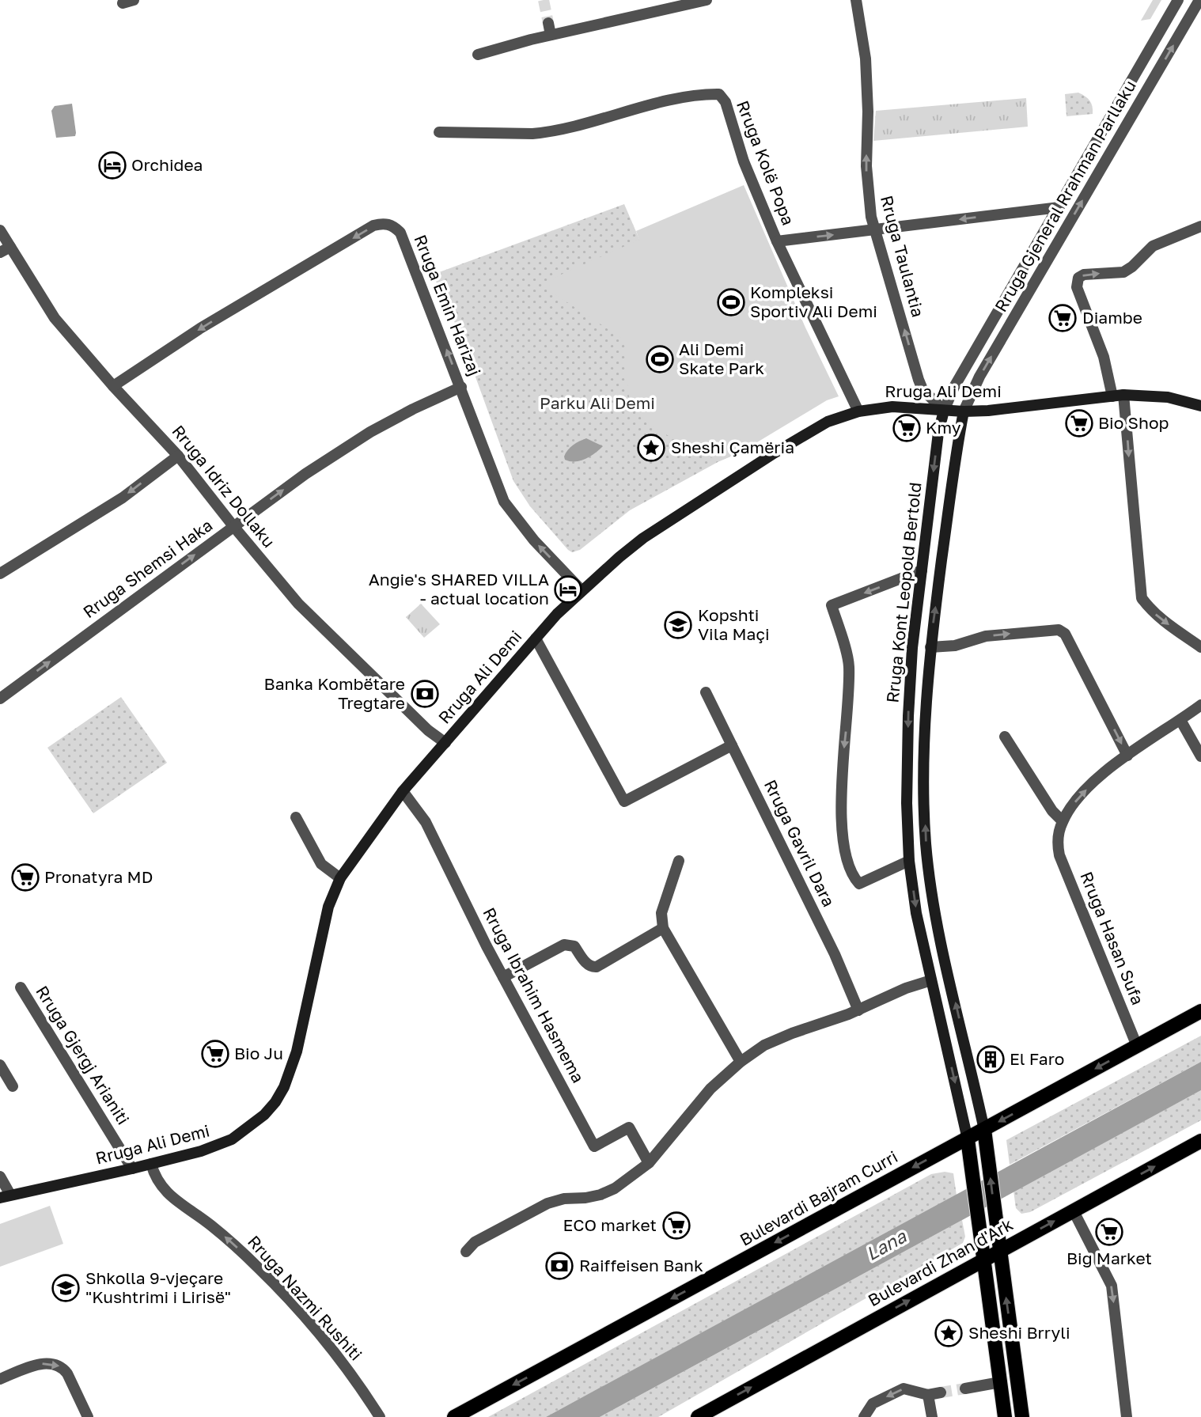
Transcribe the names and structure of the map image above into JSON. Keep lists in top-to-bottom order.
{
  "streets": {
    "main road": [
      "Rruga Ali Demi",
      "Rruga Kont Leopold Bertold",
      "Bulevardi Bajram Curri",
      "Bulevardi Zhan d'Ark"
    ],
    "street": [
      "Rruga Kolë Popa",
      "Rruga Gjeneral Rrahman Parllaku",
      "Rruga Taulantia",
      "Rruga Emin Harizaj",
      "Rruga Idriz Dollaku",
      "Rruga Shemsi Haka",
      "Rruga Gavril Dara",
      "Rruga Hasan Sufa",
      "Rruga Ibrahim Hasmema",
      "Rruga Gjergj Arianiti",
      "Rruga Nazmi Rushiti"
    ]
  },
  "crossings": [
    ["Rruga Kolë Popa", "Rruga Ali Demi"],
    ["Rruga Gjeneral Rrahman Parllaku", "Rruga Taulantia"],
    ["Rruga Gjeneral Rrahman Parllaku", "Rruga Ali Demi"],
    ["Rruga Gjeneral Rrahman Parllaku", "Rruga Kont Leopold Bertold"],
    ["Rruga Taulantia", "Rruga Ali Demi"],
    ["Rruga Taulantia", "Rruga Kont Leopold Bertold"],
    ["Rruga Emin Harizaj", "Rruga Ali Demi"],
    ["Rruga Emin Harizaj", "Rruga Idriz Dollaku"],
    ["Rruga Emin Harizaj", "Rruga Shemsi Haka"],
    ["Rruga Ali Demi", "Rruga Idriz Dollaku"],
    ["Rruga Ali Demi", "Rruga Kont Leopold Bertold"],
    ["Rruga Ali Demi", "Rruga Ibrahim Hasmema"],
    ["Rruga Ali Demi", "Rruga Gjergj Arianiti"],
    ["Rruga Ali Demi", "Rruga Nazmi Rushiti"],
    ["Rruga Idriz Dollaku", "Rruga Shemsi Haka"],
    ["Rruga Kont Leopold Bertold", "Bulevardi Bajram Curri"],
    ["Rruga Hasan Sufa", "Bulevardi Bajram Curri"]
  ],
  "one_way": [
    "Rruga Taulantia",
    "Bulevardi Bajram Curri",
    "Bulevardi Zhan d'Ark",
    "Rruga Nazmi Rushiti"
  ],
  "water": ["Lana"],
  "parks": ["Parku Ali Demi"],
  "places": {
    "hotel": ["Orchidea", "Angie's SHARED VILLA - actual location"],
    "sports": ["Kompleksi Sportiv Ali Demi", "Ali Demi Skate Park"],
    "supermarket": [
      "Diambe",
      "Bio Shop",
      "Kmy",
      "Pronatyra MD",
      "Bio Ju",
      "ECO market",
      "Big Market"
    ],
    "place": ["Sheshi Çamëria", "Sheshi Brryli"],
    "school or university": ["Kopshti Vila Maçi", "Shkolla 9-vjeçare \"Kushtrimi i Lirisë\""],
    "bank": ["Banka Kombëtare Tregtare", "Raiffeisen Bank"],
    "building": ["El Faro"]
  }
}
